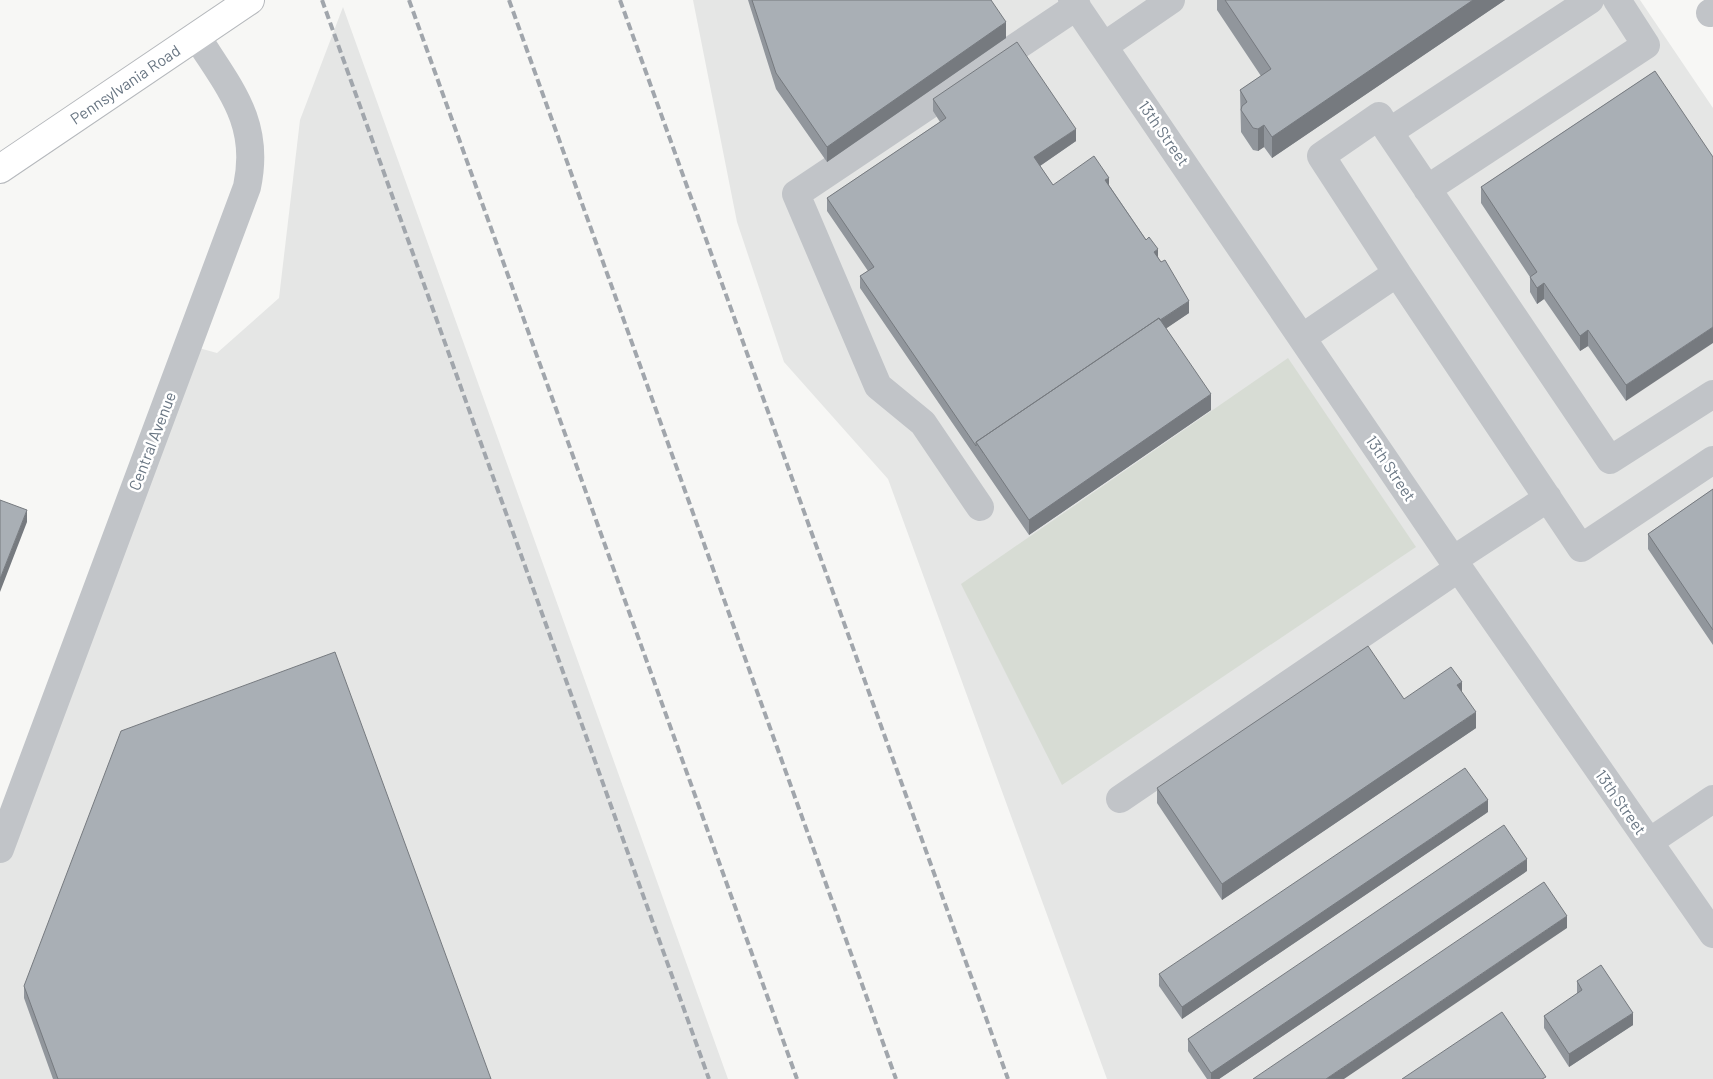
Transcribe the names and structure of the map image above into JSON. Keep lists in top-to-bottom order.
{
  "streets": {
    "main road": ["Pennsylvania Road"],
    "street": ["13th Street", "Central Avenue"]
  },
  "crossings": [
    ["Pennsylvania Road", "Central Avenue"]
  ]
}
